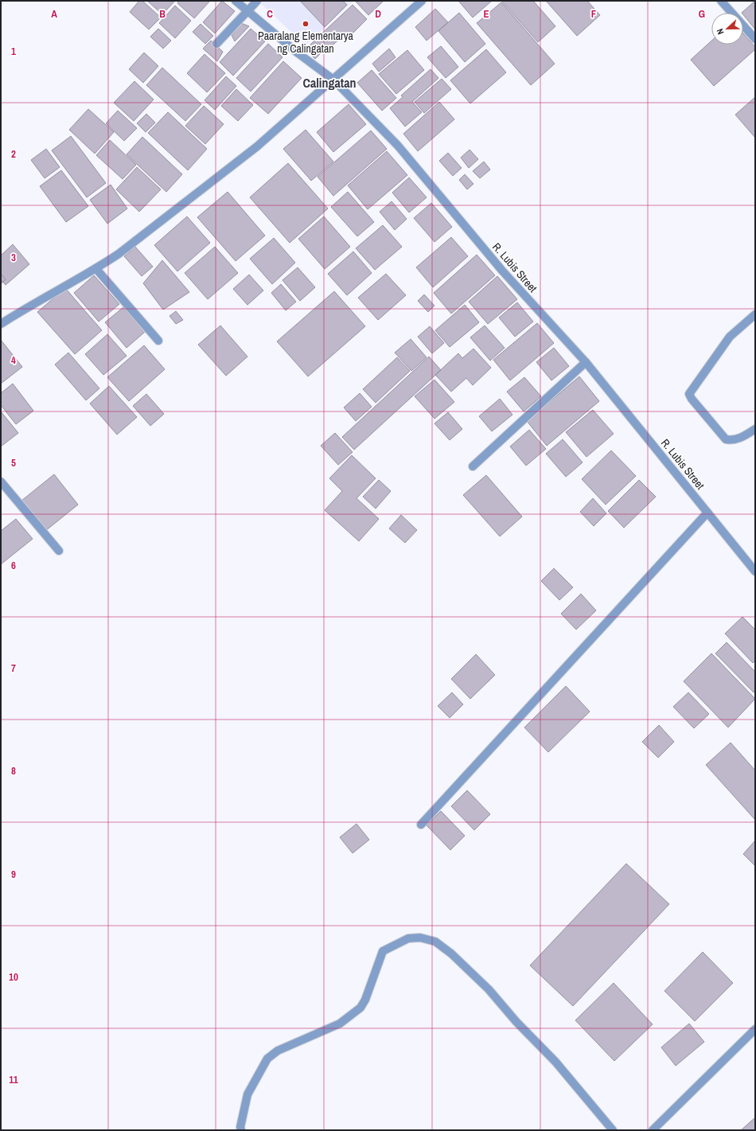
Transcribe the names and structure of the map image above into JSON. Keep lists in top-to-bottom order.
{
  "streets": {
    "street": ["R. Lubis Street"]
  },
  "districts": ["Calingatan"],
  "places": ["Paaralang Elementarya ng Calingatan"],
  "north": "left",
  "grid": {
    "columns": [
      "A",
      "B",
      "C",
      "D",
      "E",
      "F",
      "G"
    ],
    "rows": [
      "1",
      "2",
      "3",
      "4",
      "5",
      "6",
      "7",
      "8",
      "9",
      "10",
      "11"
    ]
  }
}
